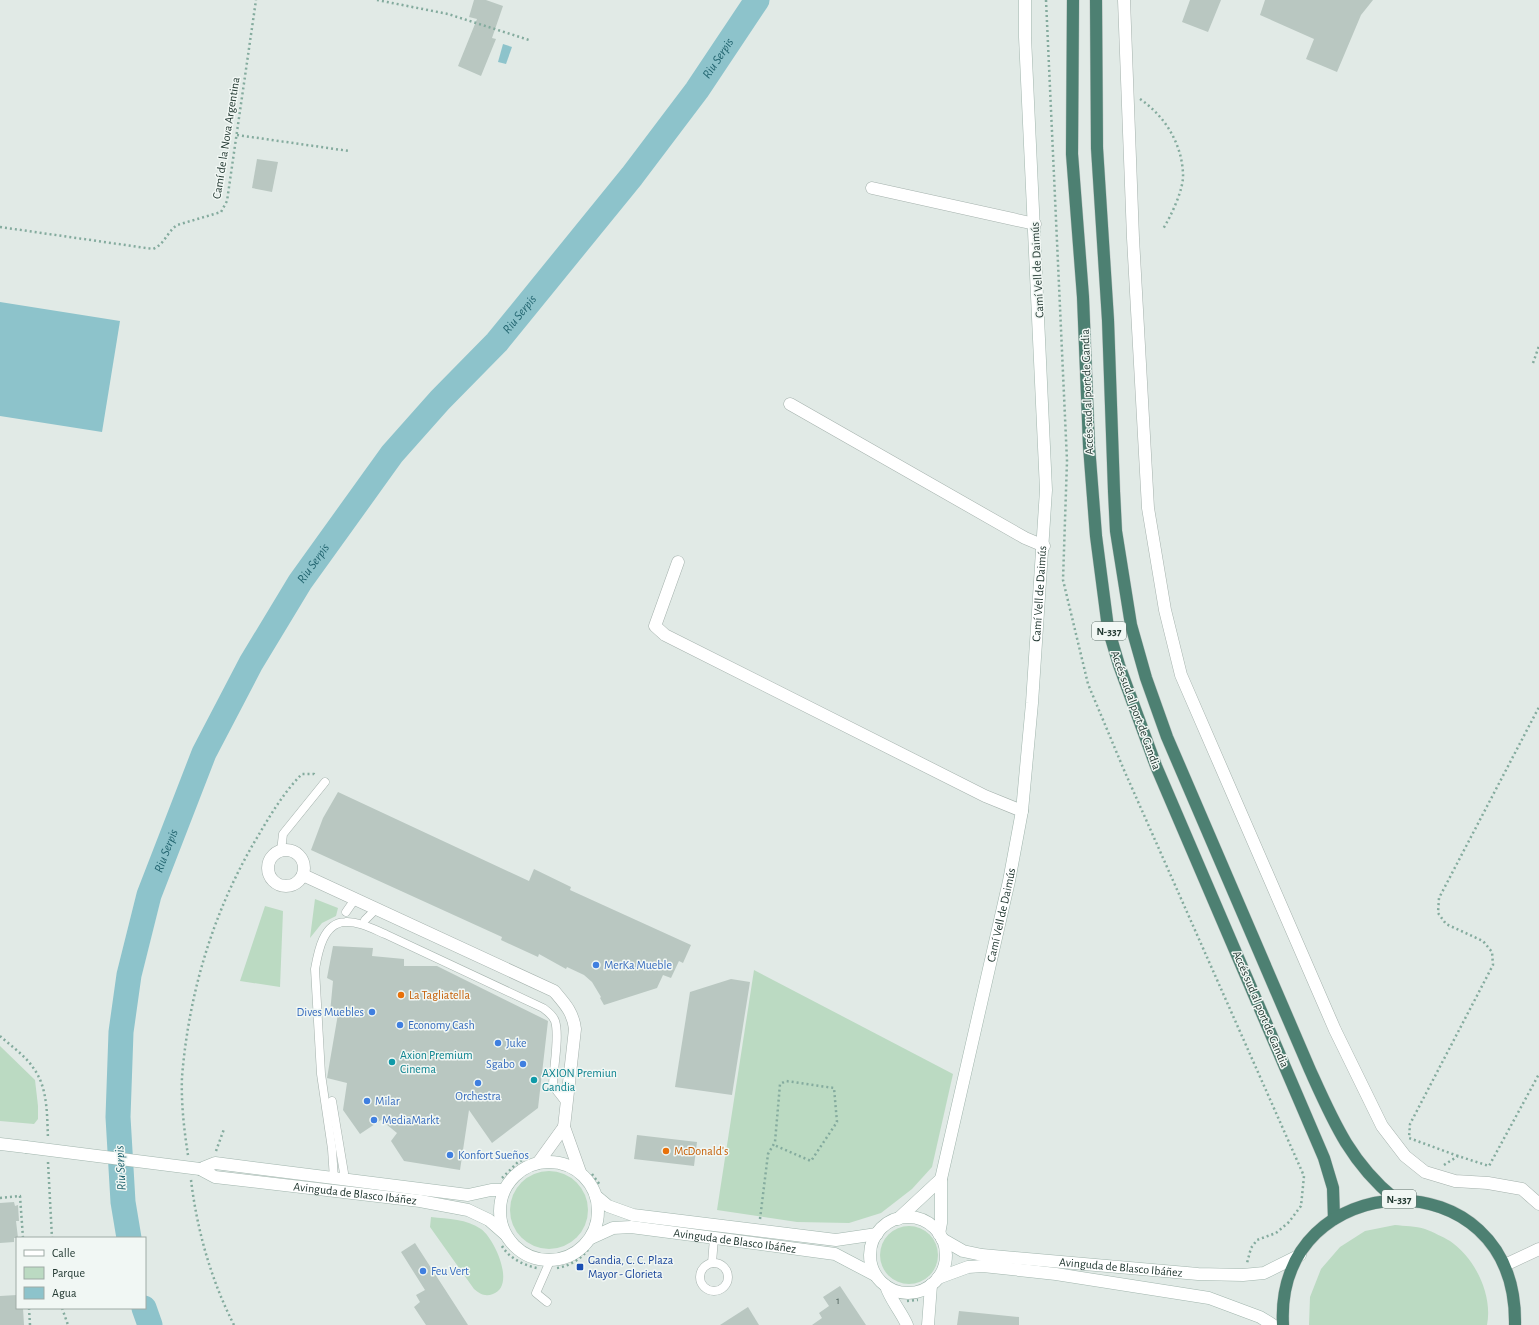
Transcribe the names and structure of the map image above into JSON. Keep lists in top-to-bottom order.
{
  "streets": {
    "highway": ["Accés sud al port de Gandia", "N-337"],
    "main road": ["Camí Vell de Daimús", "Avinguda de Blasco Ibáñez"],
    "path": ["Camí de la Nova Argentina"]
  },
  "crossings": [
    ["Camí Vell de Daimús", "Avinguda de Blasco Ibáñez"],
    ["Accés sud al port de Gandia", "N-337"],
    ["N-337", "Avinguda de Blasco Ibáñez"]
  ],
  "water": ["Riu Serpis"],
  "places": {
    "other": [
      "MerKa Mueble",
      "La Tagliatella",
      "Dives Muebles",
      "Economy Cash",
      "Juke",
      "Axion Premium Cinema",
      "Sgabo",
      "AXION Premiun Gandia",
      "Orchestra",
      "Milar",
      "MediaMarkt",
      "McDonald's",
      "Konfort Sueños",
      "Feu Vert"
    ],
    "transit": ["Gandia, C. C. Plaza Mayor - Glorieta"]
  },
  "house_numbers": ["1"],
  "legend": ["Calle", "Parque", "Agua"]
}
